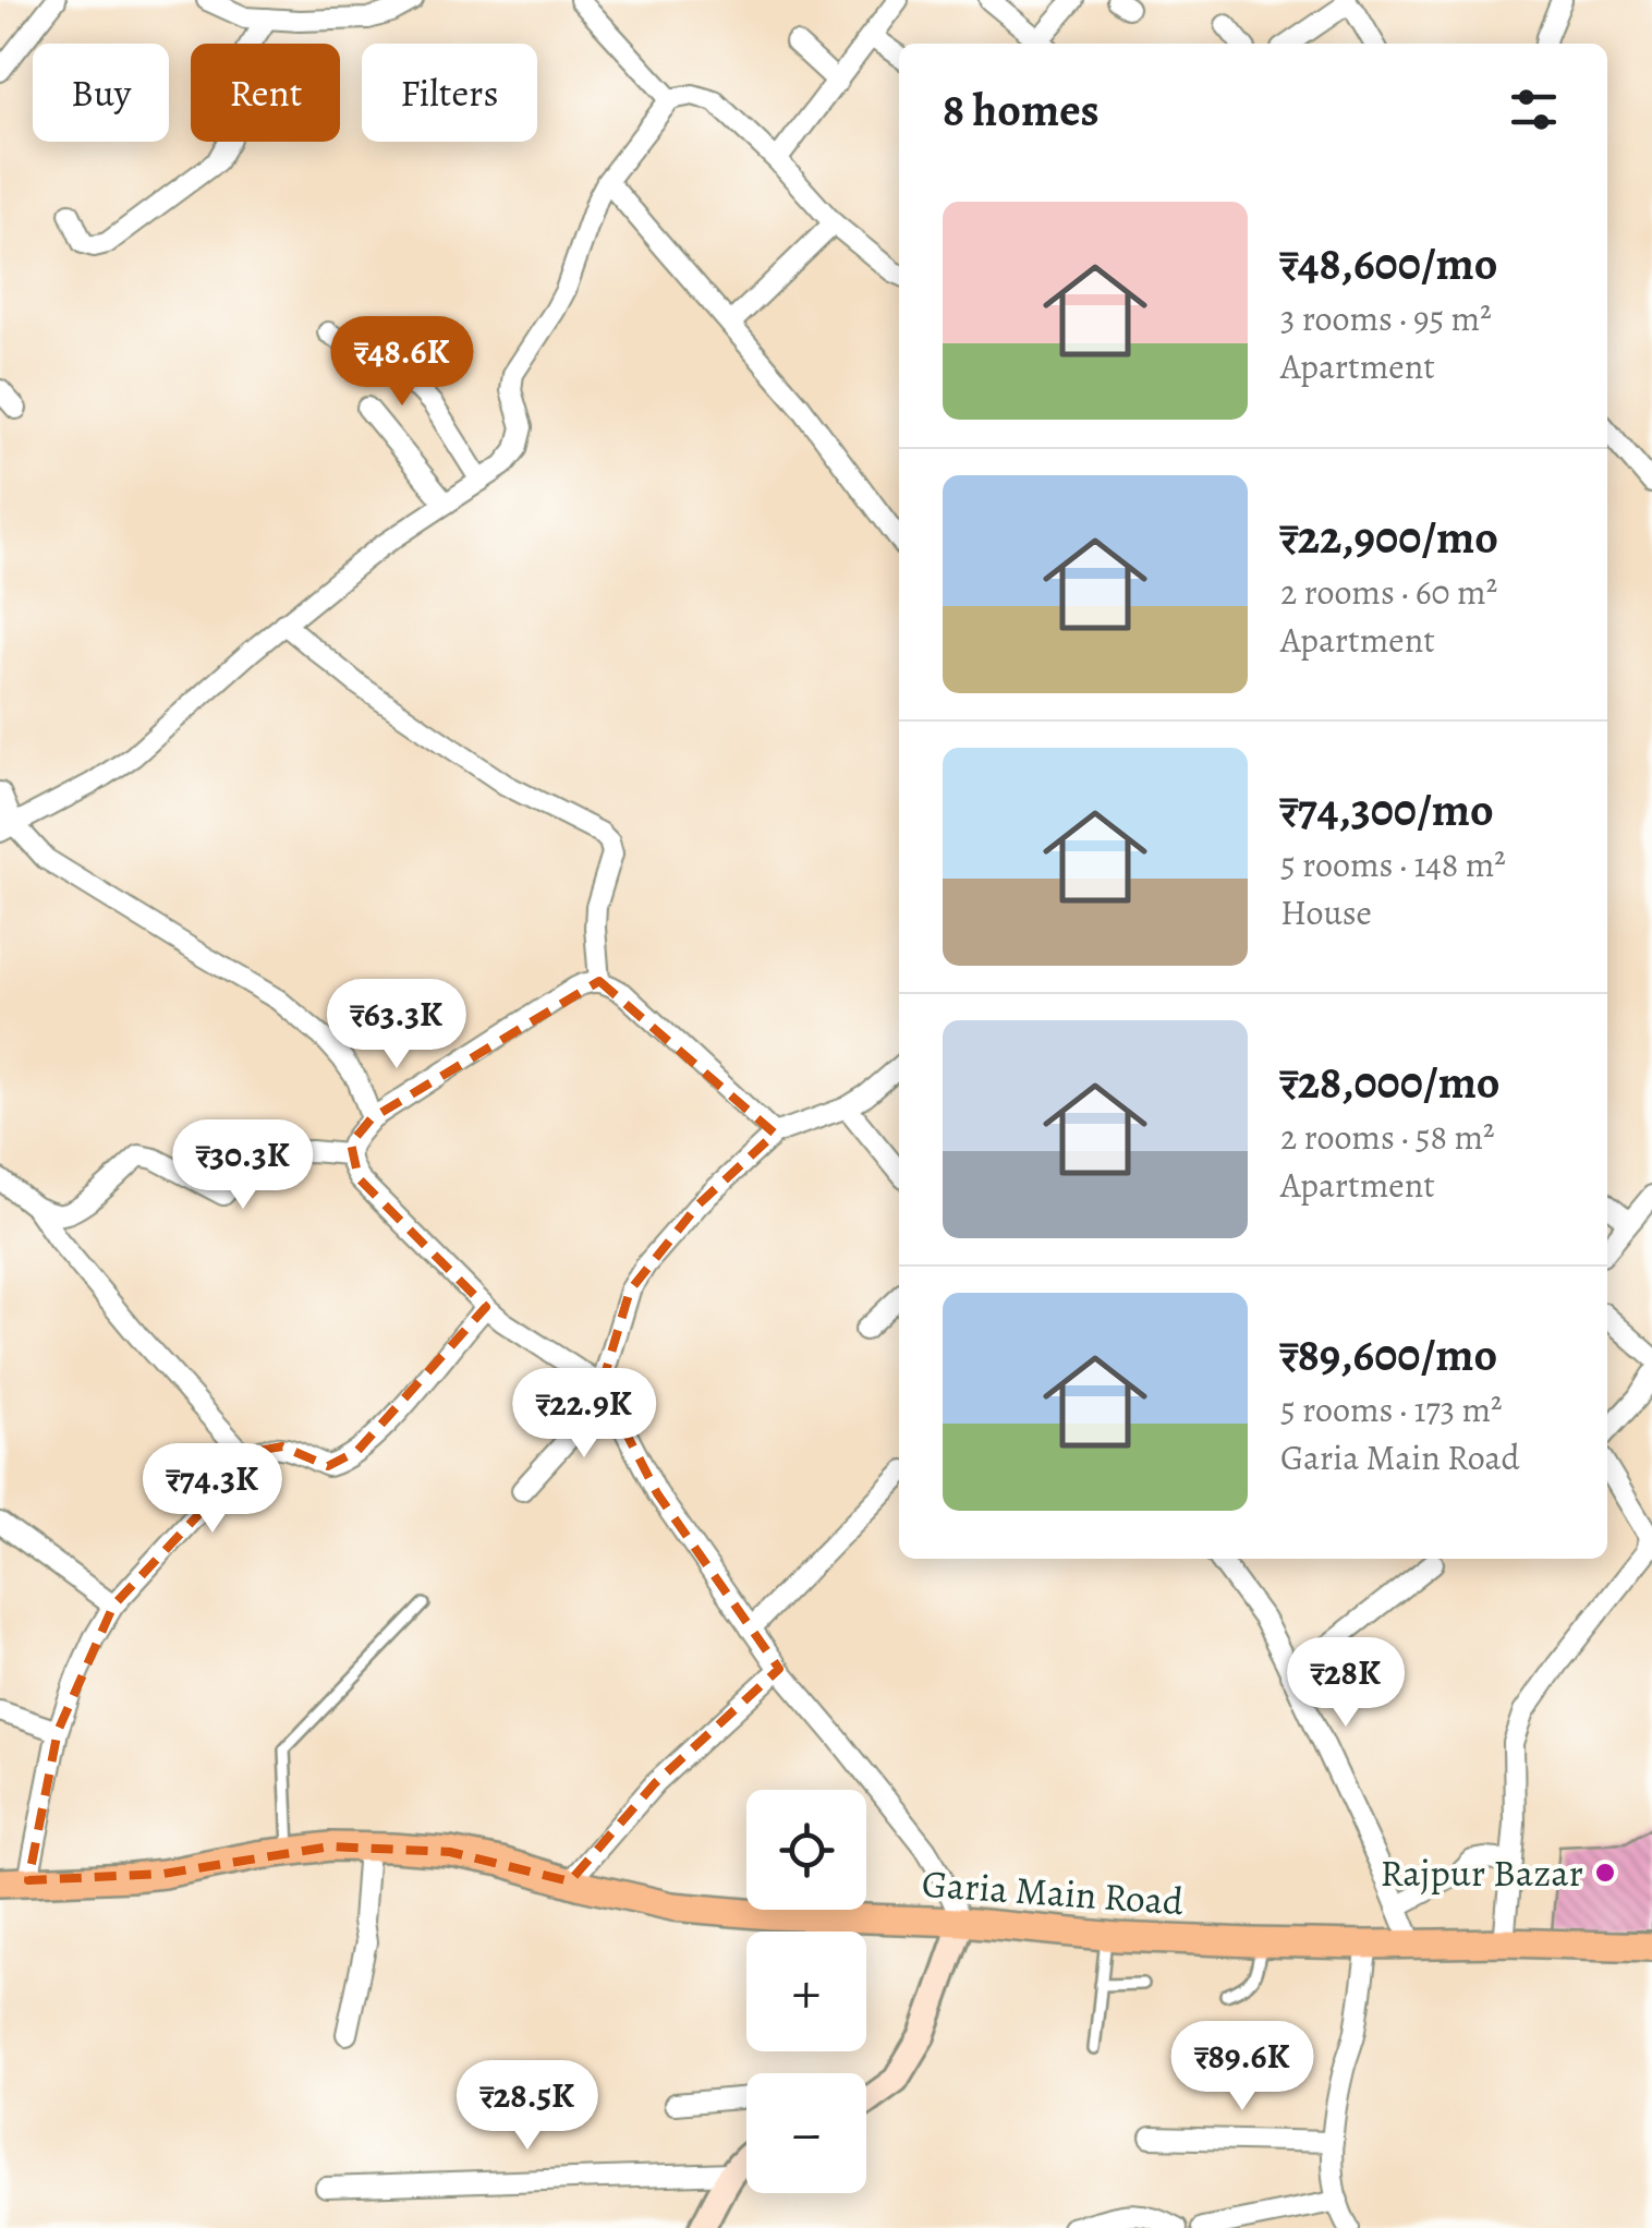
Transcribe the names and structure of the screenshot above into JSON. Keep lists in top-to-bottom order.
{
  "streets": {
    "main road": ["Garia Main Road"]
  },
  "places": ["Rajpur Bazar"],
  "page": {
    "chip": ["Buy", "Rent", "Filters"],
    "heading": "8 homes",
    "list": [
      {
        "name": "₹48,600/mo",
        "note": "3 rooms · 95 m² · Apartment"
      },
      {
        "name": "₹22,900/mo",
        "note": "2 rooms · 60 m² · Apartment"
      },
      {
        "name": "₹74,300/mo",
        "note": "5 rooms · 148 m² · House"
      },
      {
        "name": "₹28,000/mo",
        "note": "2 rooms · 58 m² · Apartment"
      },
      {
        "name": "₹89,600/mo",
        "note": "5 rooms · 173 m² · Garia Main Road"
      }
    ],
    "price": [
      "₹48.6K",
      "₹63.3K",
      "₹30.3K",
      "₹22.9K",
      "₹74.3K",
      "₹28K",
      "₹89.6K",
      "₹28.5K"
    ],
    "map_buttons": ["+", "−"]
  }
}
